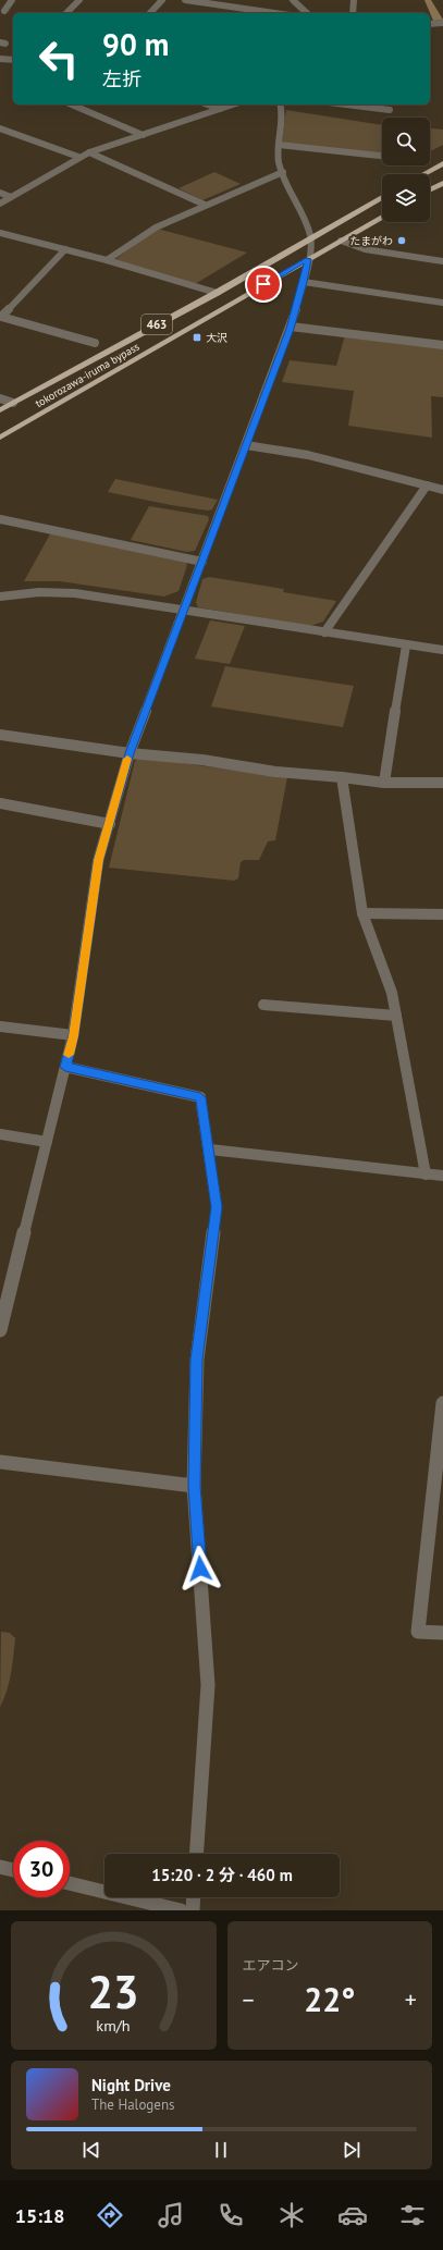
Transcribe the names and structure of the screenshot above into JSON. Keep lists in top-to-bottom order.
{
  "streets": {
    "highway": ["463", "tokorozawa-iruma bypass"]
  },
  "places": {
    "other": ["たまがわ"],
    "transit": ["大沢"]
  },
  "page": {
    "turn": ["90 m", "左折"],
    "limit": "30",
    "trip": "15:20 · 2 分 · 460 m",
    "tile": "エアコン",
    "heat": ["−", "22°", "+"],
    "song": ["Night Drive", "The Halogens"],
    "tabs": "15:18",
    "gauge": ["23", "km/h"]
  }
}
